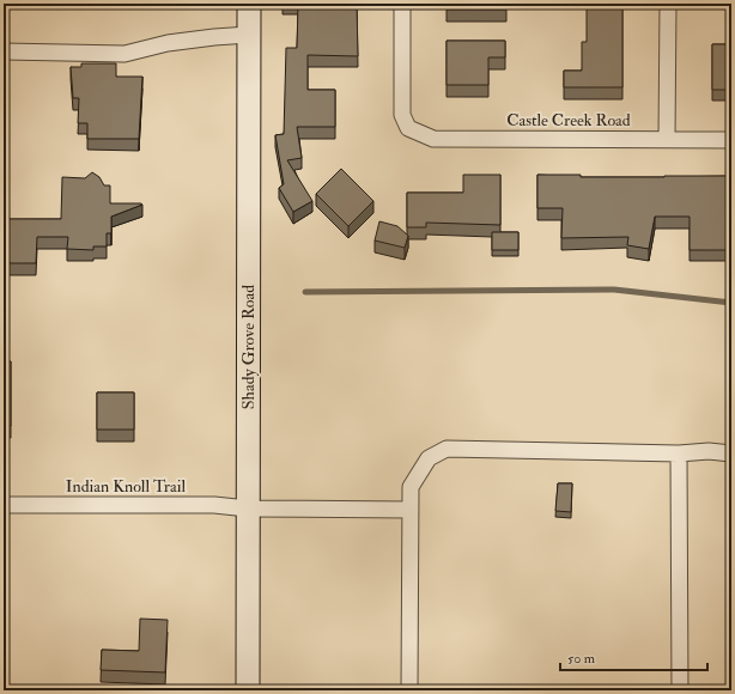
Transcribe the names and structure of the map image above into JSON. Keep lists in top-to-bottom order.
{
  "streets": {
    "street": ["Castle Creek Road", "Shady Grove Road", "Indian Knoll Trail"]
  },
  "crossings": [
    ["Shady Grove Road", "Indian Knoll Trail"]
  ],
  "scale_bar": "50 m"
}
